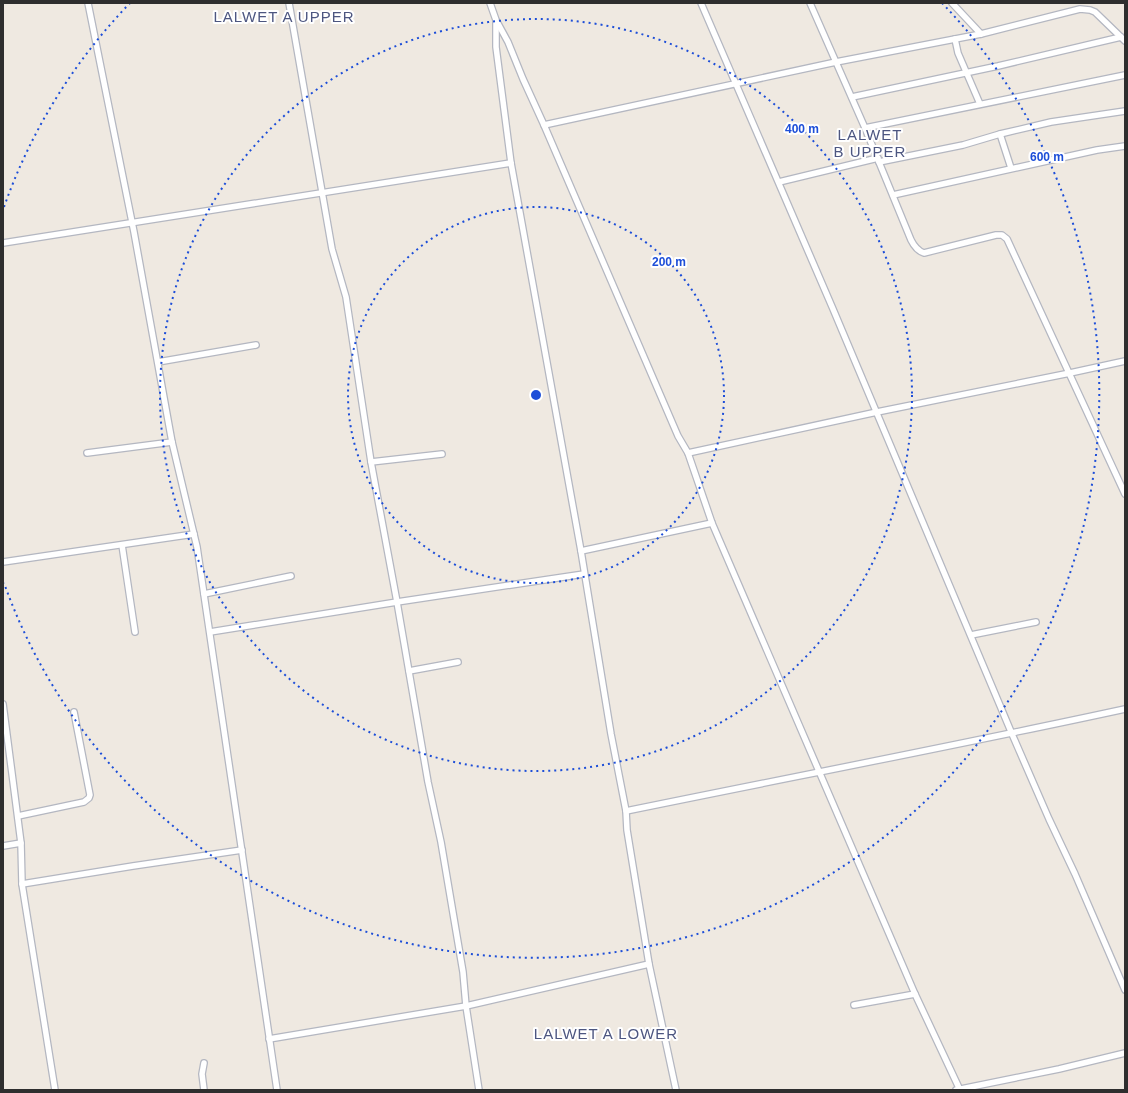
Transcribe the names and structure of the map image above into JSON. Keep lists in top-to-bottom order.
{
  "districts": ["LALWET A UPPER", "LALWET B UPPER", "LALWET A LOWER"],
  "rings": ["400 m", "600 m", "200 m"]
}
